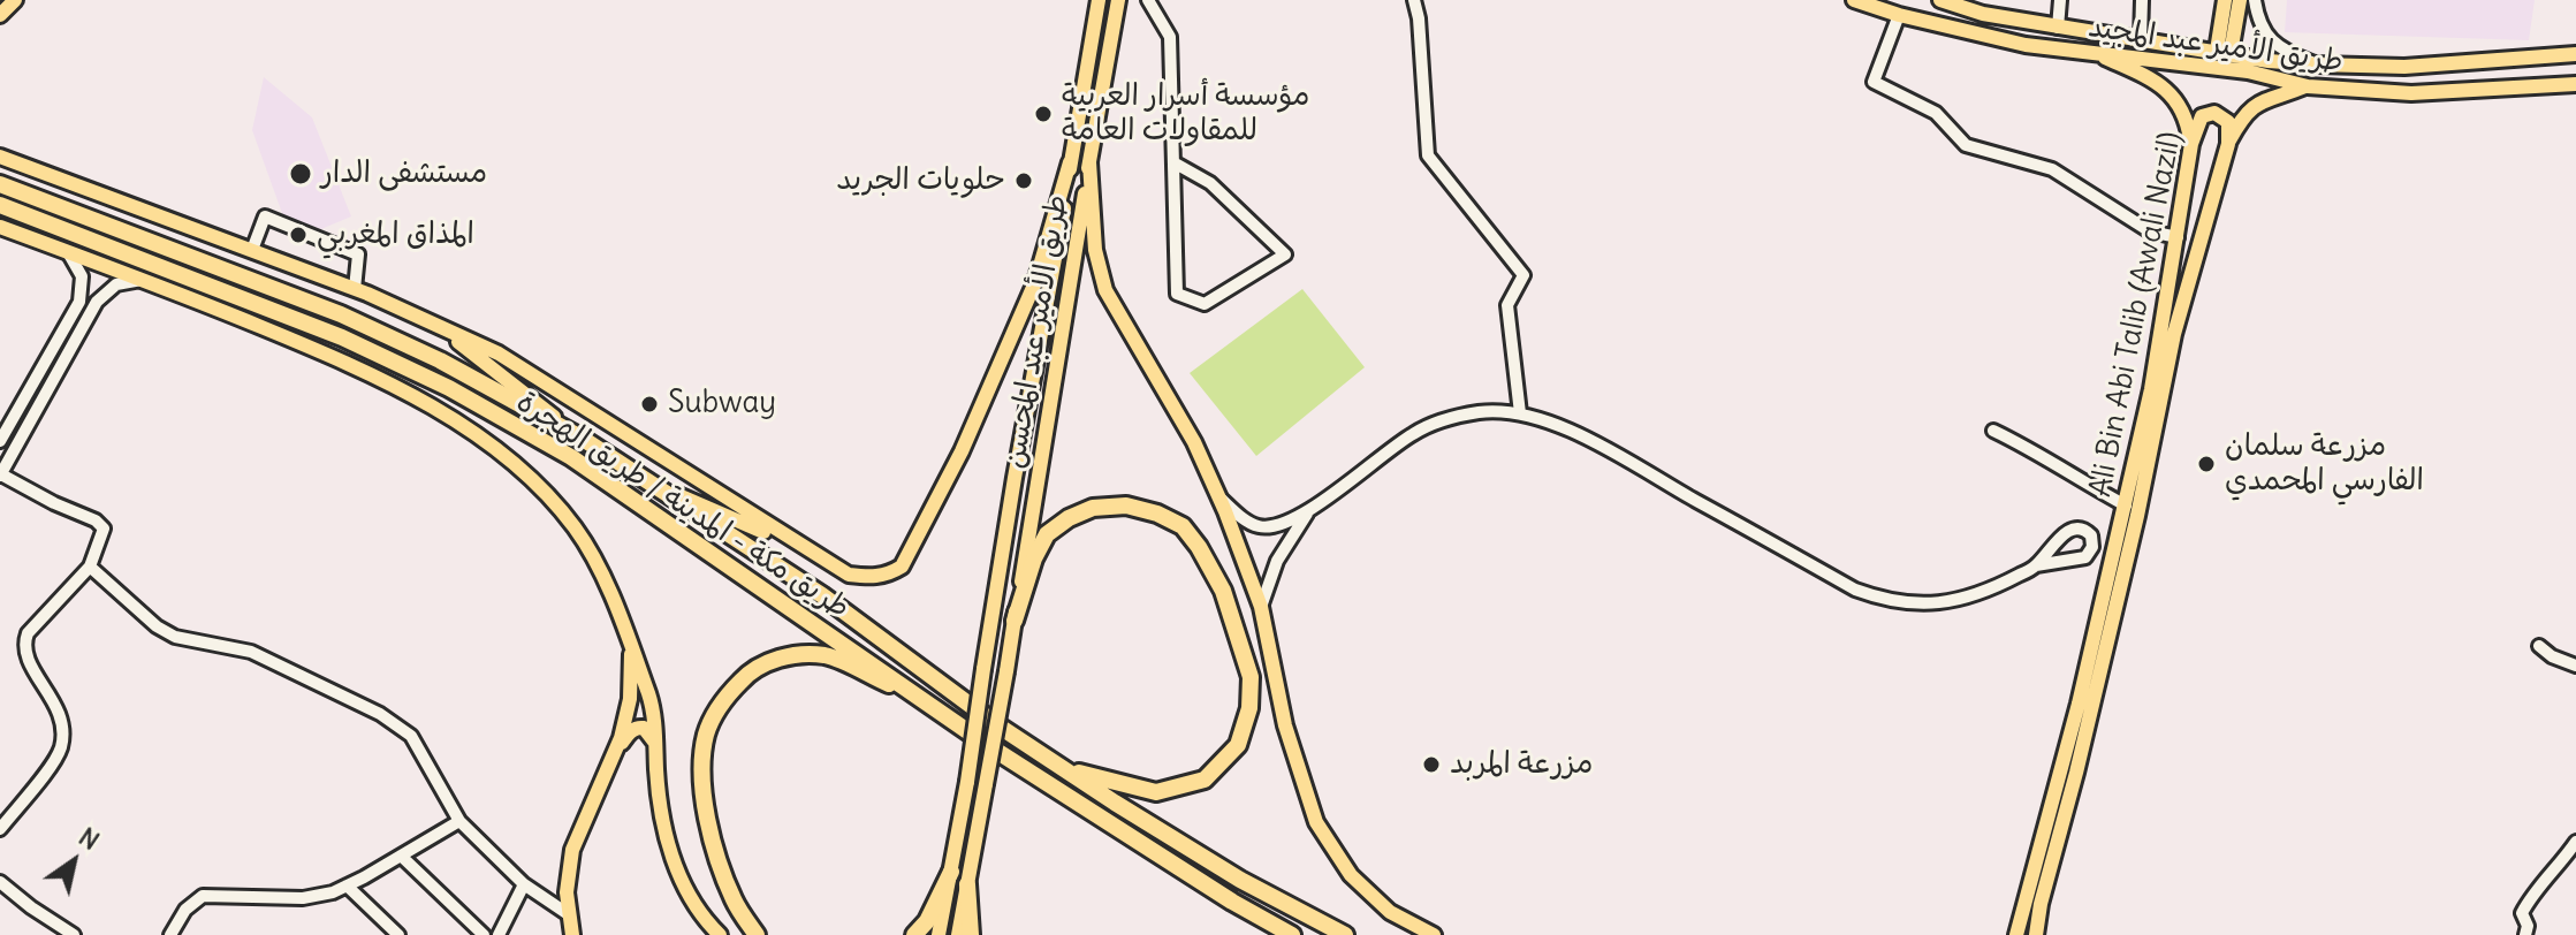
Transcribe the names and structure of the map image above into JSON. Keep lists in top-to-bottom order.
{
  "streets": {
    "highway": ["طريق مكة - المدينة / طريق الهجرة"],
    "main road": ["طريق الأمير عبد المجيد", "Ali Bin Abi Talib (Awali Nazil)", "طريق الأمير عبد المحسن"]
  },
  "places": [
    "مؤسسة أسرار العربية للمقاولات العامة",
    "مستشفى الدار",
    "حلويات الجريد",
    "المذاق المغربي",
    "Subway",
    "مزرعة سلمان الفارسي المحمدي",
    "مزرعة المربد"
  ],
  "north": "top right"
}
